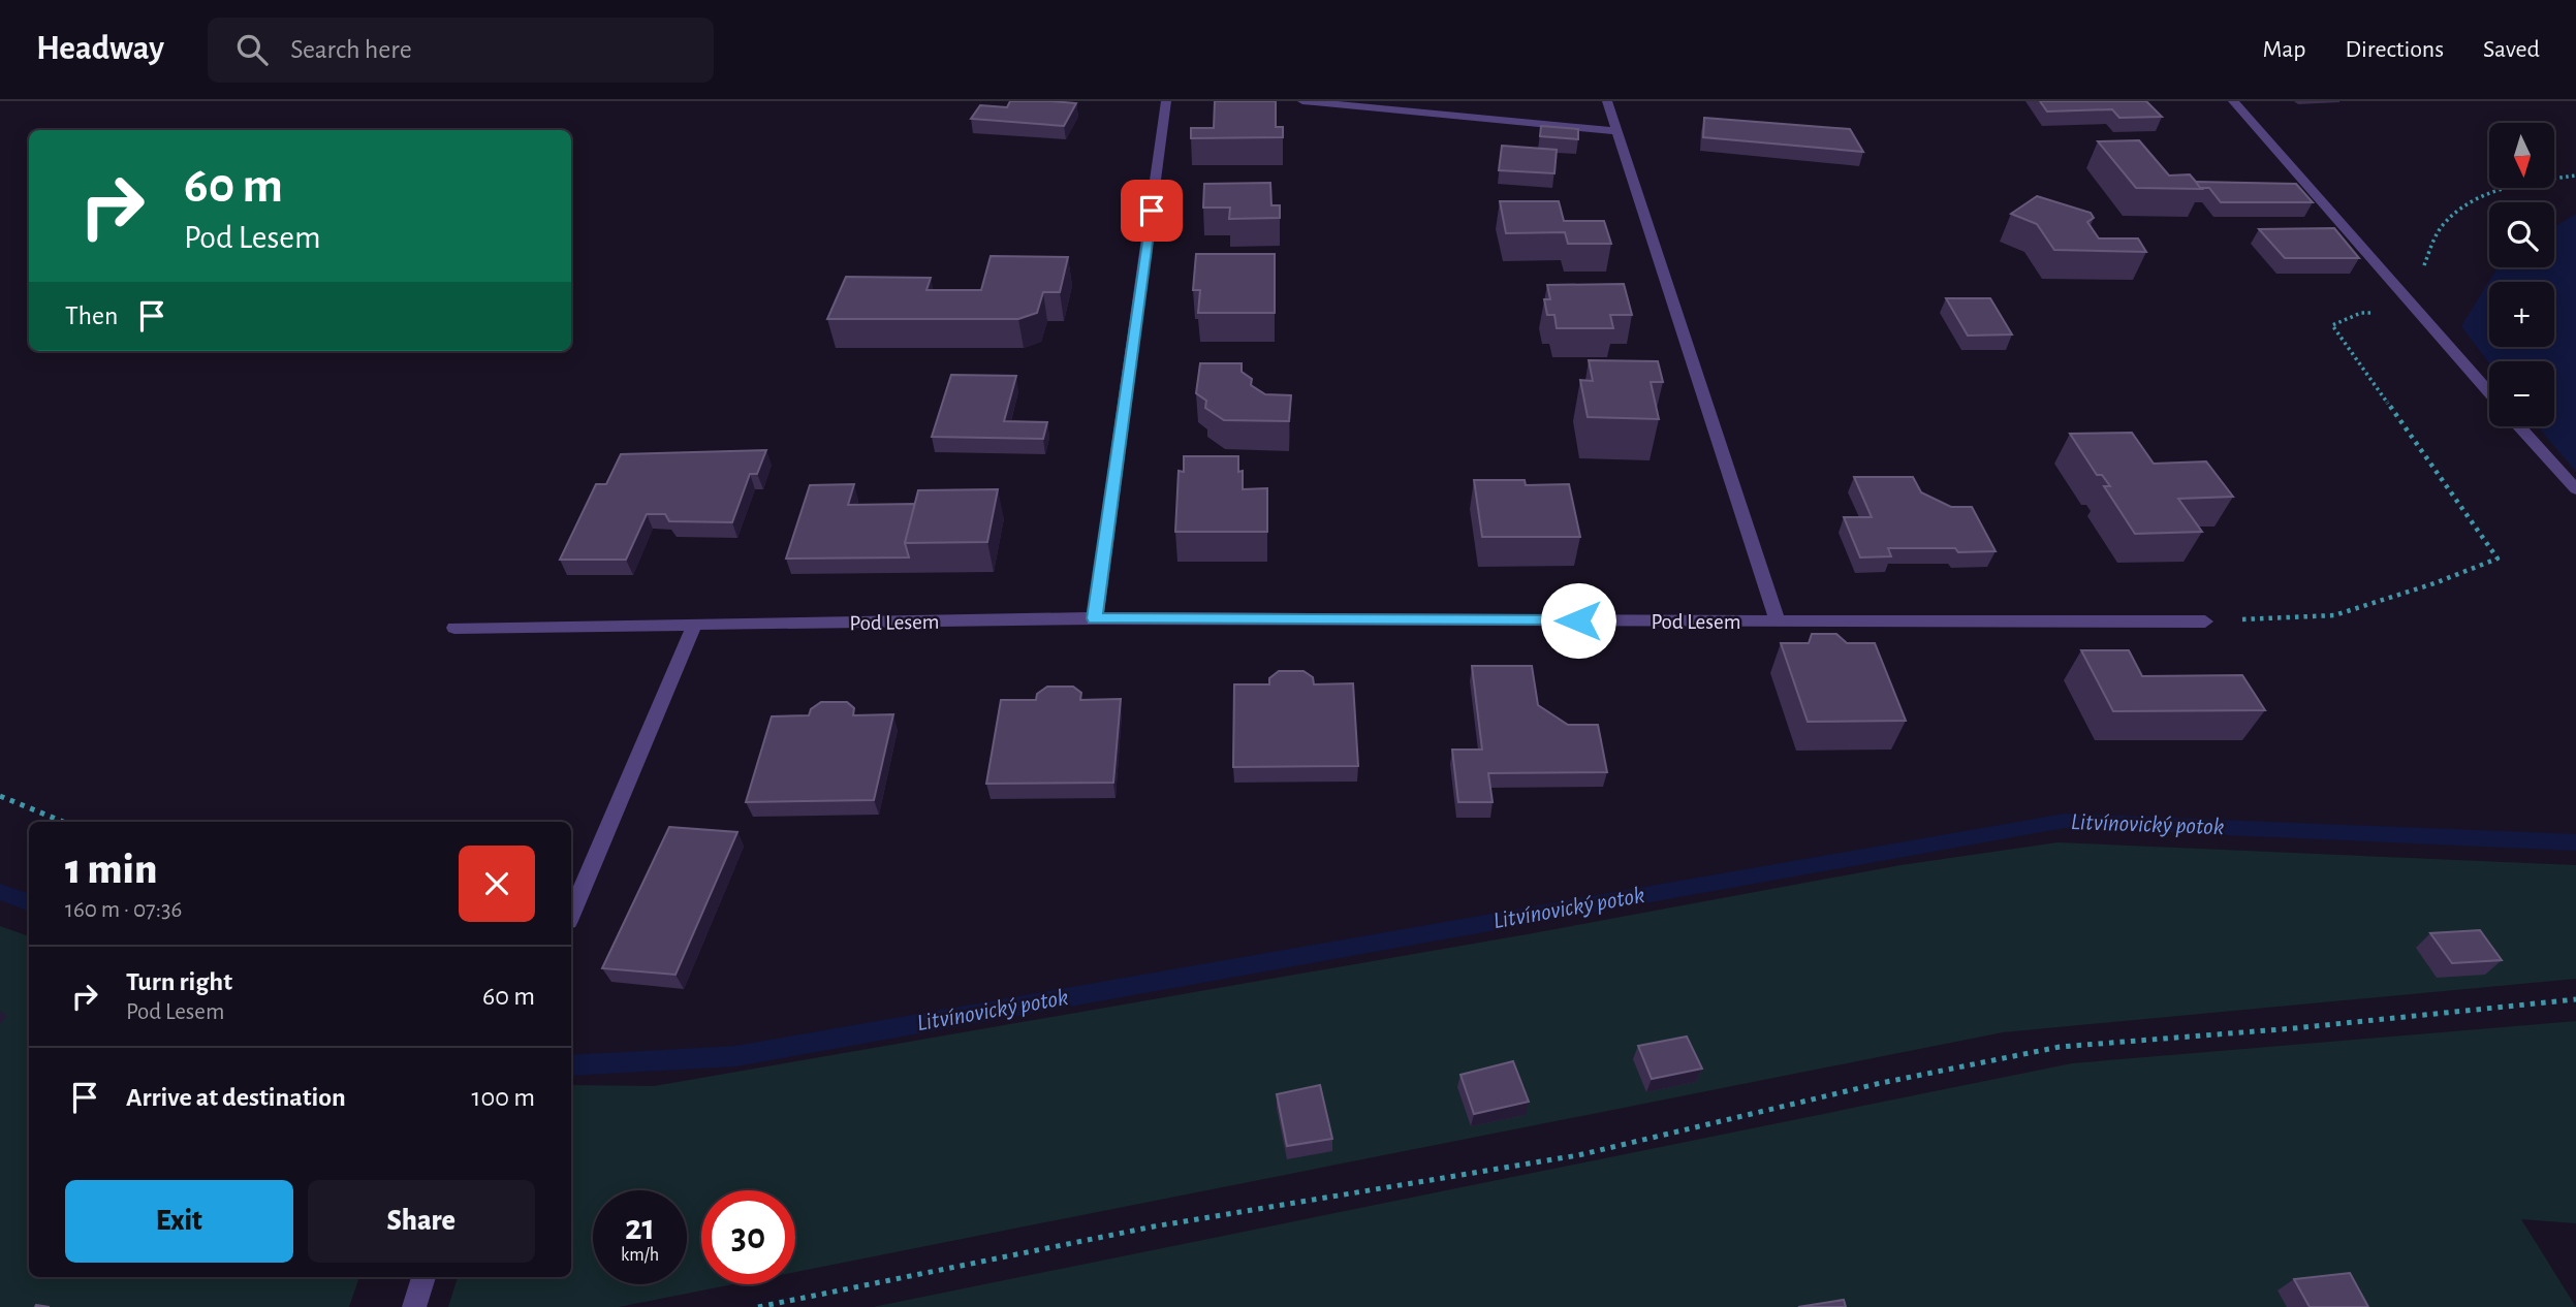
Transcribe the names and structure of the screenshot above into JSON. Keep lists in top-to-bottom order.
{
  "streets": {
    "street": ["Pod Lesem"]
  },
  "water": ["Litvínovický potok"],
  "north": "bottom",
  "page": {
    "header": "Headway",
    "search": "Search here",
    "nav": ["Map", "Directions", "Saved"],
    "map_buttons": ["+", "−"],
    "turn": ["60 m", "Pod Lesem"],
    "then": "Then",
    "heading": ["1 min", "160 m · 07:36"],
    "list": [
      {
        "name": "Turn right",
        "note": "Pod Lesem",
        "value": "60 m"
      },
      {
        "name": "Arrive at destination",
        "value": "100 m"
      }
    ],
    "buttons": ["Exit", "Share"],
    "speed": "21 km/h",
    "limit": "30"
  }
}
